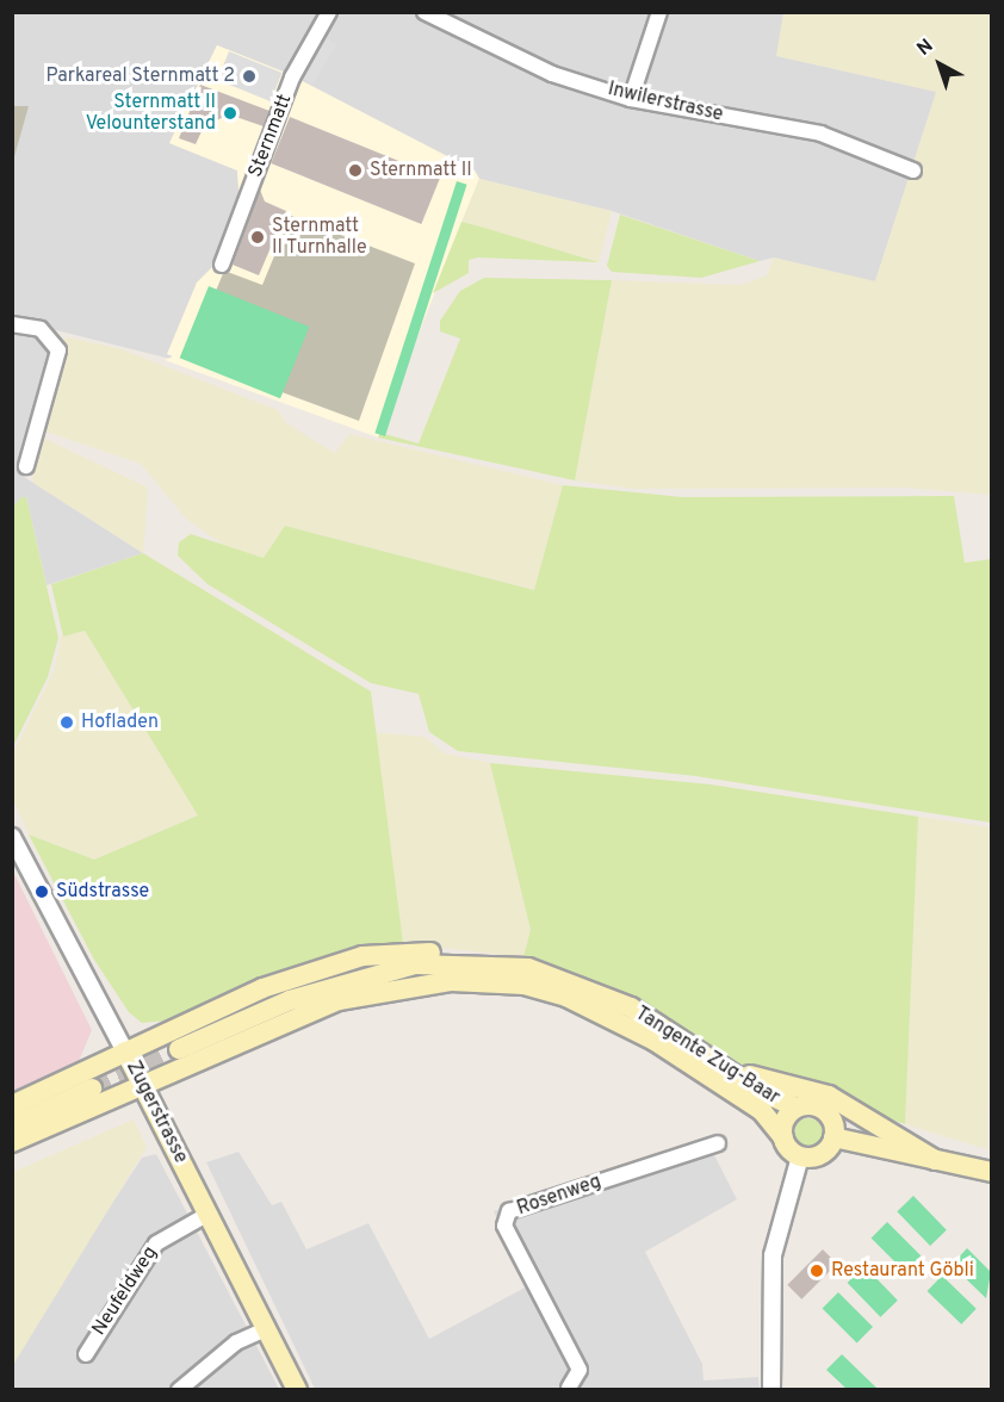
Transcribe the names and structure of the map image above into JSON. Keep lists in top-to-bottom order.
{
  "streets": {
    "main road": ["Tangente Zug-Baar", "Zugerstrasse"],
    "street": [
      "Inwilerstrasse",
      "Sternmatt",
      "Rosenweg",
      "Neufeldweg"
    ]
  },
  "crossings": [
    ["Zugerstrasse", "Neufeldweg"]
  ],
  "places": [
    "Parkareal Sternmatt 2",
    "Sternmatt II Velounterstand",
    "Sternmatt II",
    "Sternmatt II Turnhalle",
    "Hofladen",
    "Südstrasse",
    "Restaurant Göbli"
  ],
  "north": "top left"
}
